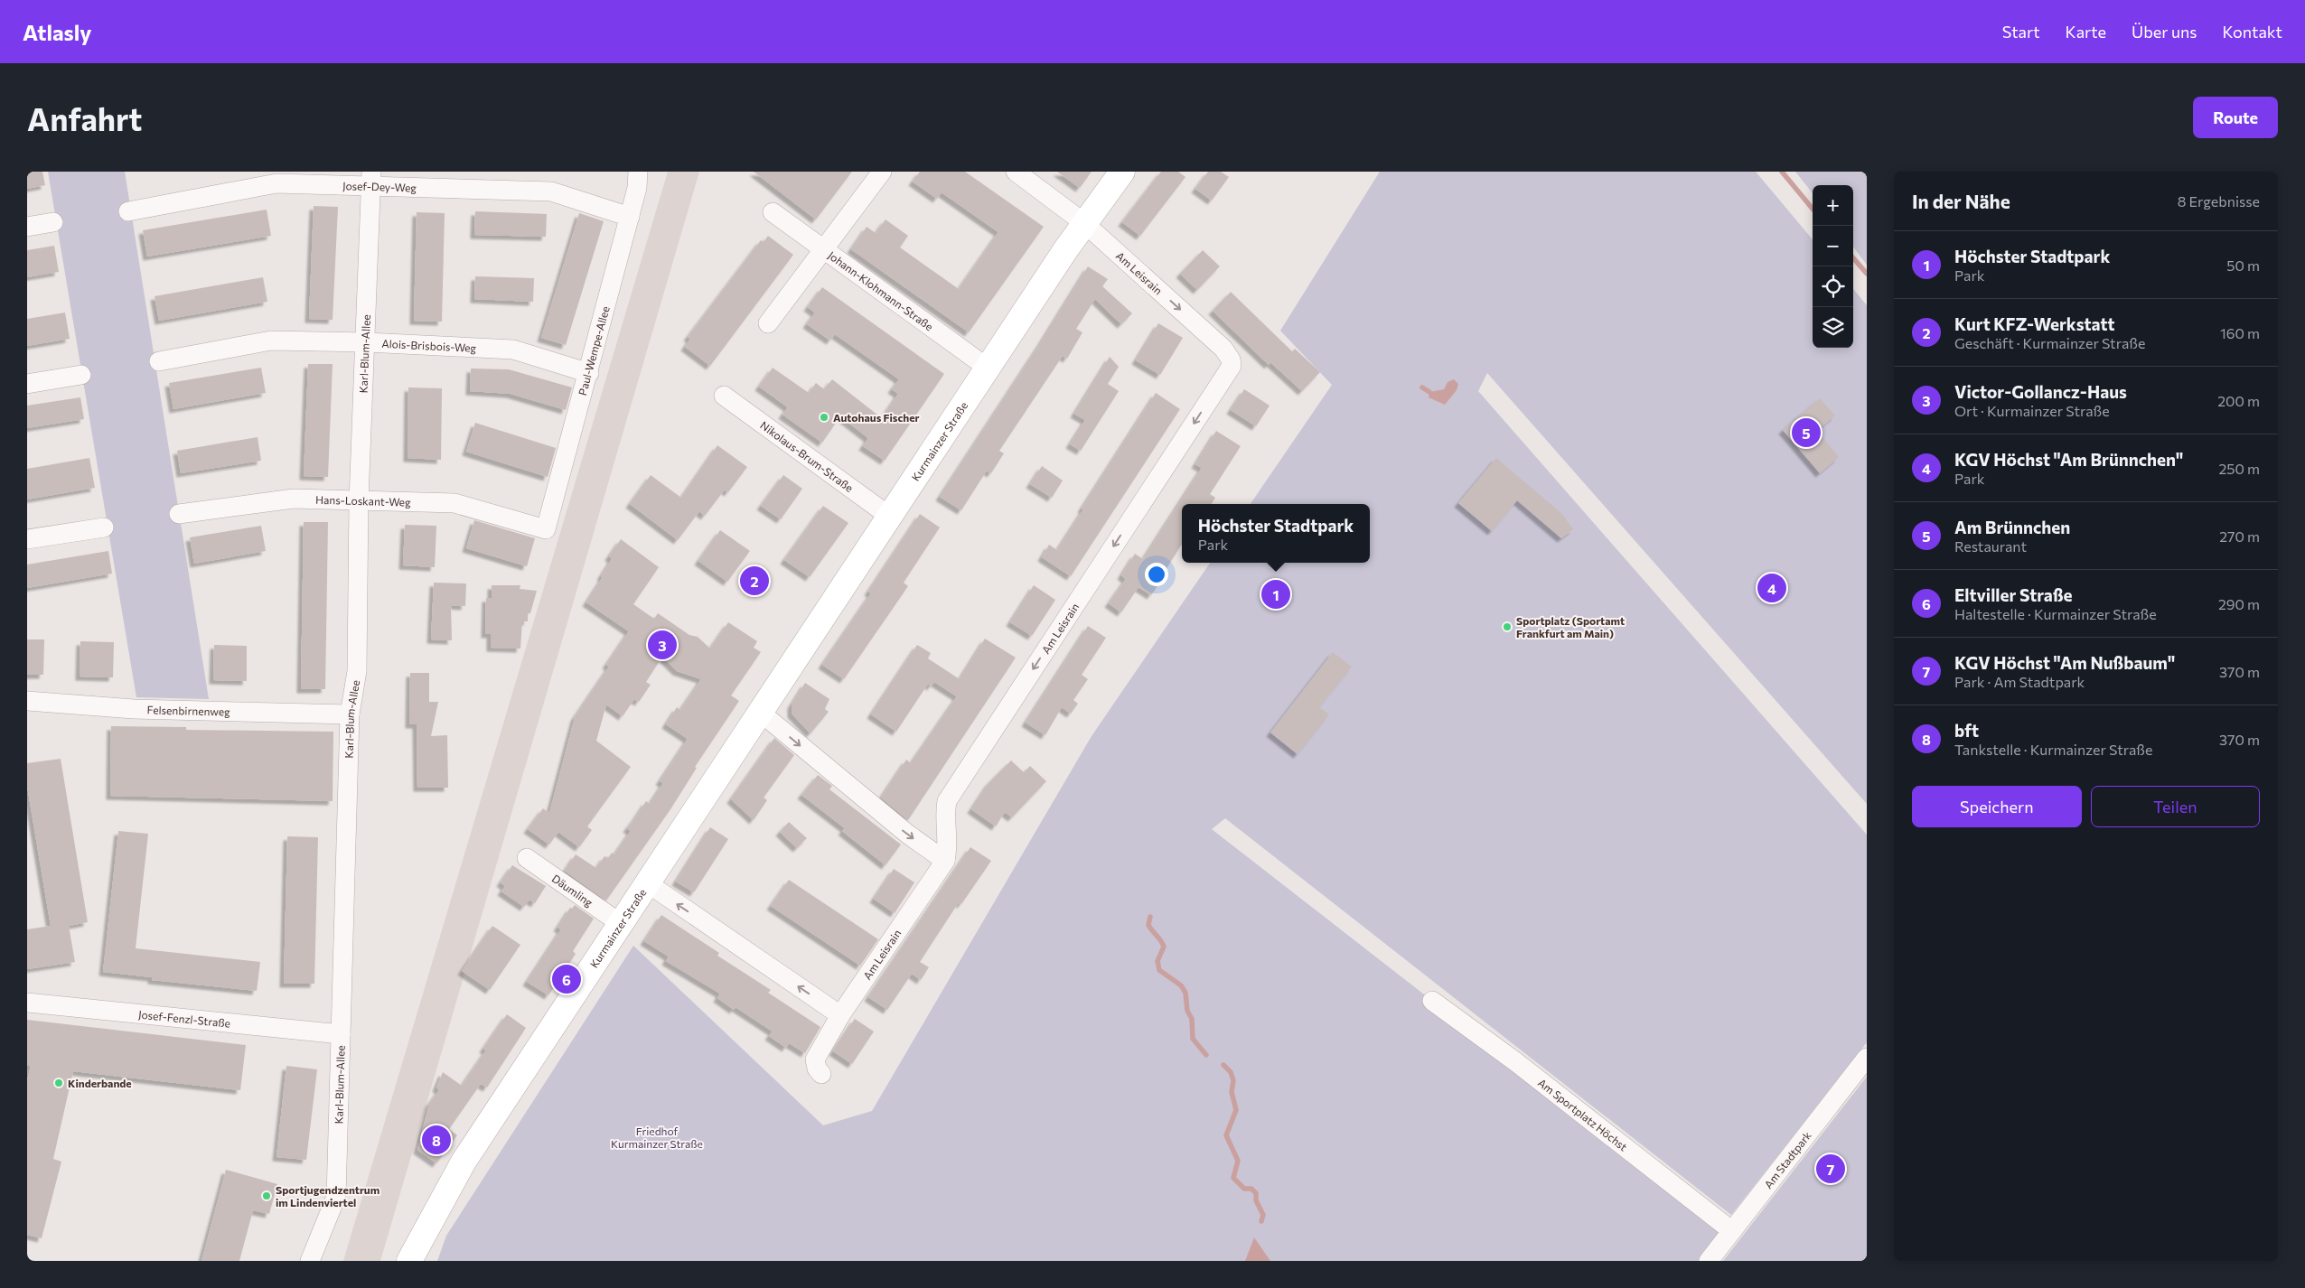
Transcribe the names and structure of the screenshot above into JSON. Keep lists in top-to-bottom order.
{
  "streets": {
    "main road": ["Kurmainzer Straße"],
    "street": [
      "Josef-Dey-Weg",
      "Am Leisrain",
      "Johann-Klohmann-Straße",
      "Alois-Brisbois-Weg",
      "Paul-Wempe-Allee",
      "Karl-Blum-Allee",
      "Nikolaus-Brum-Straße",
      "Hans-Loskant-Weg",
      "Felsenbirnenweg",
      "Däumling",
      "Josef-Fenzl-Straße",
      "Am Sportplatz Höchst",
      "Am Stadtpark"
    ]
  },
  "crossings": [
    ["Josef-Dey-Weg", "Paul-Wempe-Allee"],
    ["Josef-Dey-Weg", "Karl-Blum-Allee"],
    ["Am Leisrain", "Kurmainzer Straße"],
    ["Johann-Klohmann-Straße", "Kurmainzer Straße"],
    ["Alois-Brisbois-Weg", "Paul-Wempe-Allee"],
    ["Alois-Brisbois-Weg", "Karl-Blum-Allee"],
    ["Paul-Wempe-Allee", "Hans-Loskant-Weg"],
    ["Karl-Blum-Allee", "Hans-Loskant-Weg"],
    ["Karl-Blum-Allee", "Felsenbirnenweg"],
    ["Karl-Blum-Allee", "Josef-Fenzl-Straße"],
    ["Kurmainzer Straße", "Nikolaus-Brum-Straße"],
    ["Kurmainzer Straße", "Däumling"],
    ["Am Sportplatz Höchst", "Am Stadtpark"]
  ],
  "one_way": ["Am Leisrain"],
  "parks": ["Friedhof Kurmainzer Straße"],
  "places": [
    "Autohaus Fischer",
    "Sportplatz (Sportamt Frankfurt am Main)",
    "Kinderbande",
    "Sportjugendzentrum im Lindenviertel"
  ],
  "page": {
    "header": "Atlasly",
    "nav": [
      "Start",
      "Karte",
      "Über uns",
      "Kontakt"
    ],
    "buttons": [
      "Route",
      ["Speichern", "Teilen"]
    ],
    "title": "Anfahrt",
    "heading": ["In der Nähe", "8 Ergebnisse"],
    "map_buttons": ["+", "−"],
    "list": [
      {
        "mark": "1",
        "name": "Höchster Stadtpark",
        "note": "Park",
        "value": "50 m"
      },
      {
        "mark": "2",
        "name": "Kurt KFZ-Werkstatt",
        "note": "Geschäft · Kurmainzer Straße",
        "value": "160 m"
      },
      {
        "mark": "3",
        "name": "Victor-Gollancz-Haus",
        "note": "Ort · Kurmainzer Straße",
        "value": "200 m"
      },
      {
        "mark": "4",
        "name": "KGV Höchst \"Am Brünnchen\"",
        "note": "Park",
        "value": "250 m"
      },
      {
        "mark": "5",
        "name": "Am Brünnchen",
        "note": "Restaurant",
        "value": "270 m"
      },
      {
        "mark": "6",
        "name": "Eltviller Straße",
        "note": "Haltestelle · Kurmainzer Straße",
        "value": "290 m"
      },
      {
        "mark": "7",
        "name": "KGV Höchst \"Am Nußbaum\"",
        "note": "Park · Am Stadtpark",
        "value": "370 m"
      },
      {
        "mark": "8",
        "name": "bft",
        "note": "Tankstelle · Kurmainzer Straße",
        "value": "370 m"
      }
    ],
    "pins": [
      "5",
      "2",
      "4",
      "1",
      "3",
      "6",
      "8",
      "7"
    ],
    "popup": ["Höchster Stadtpark", "Park"]
  }
}
